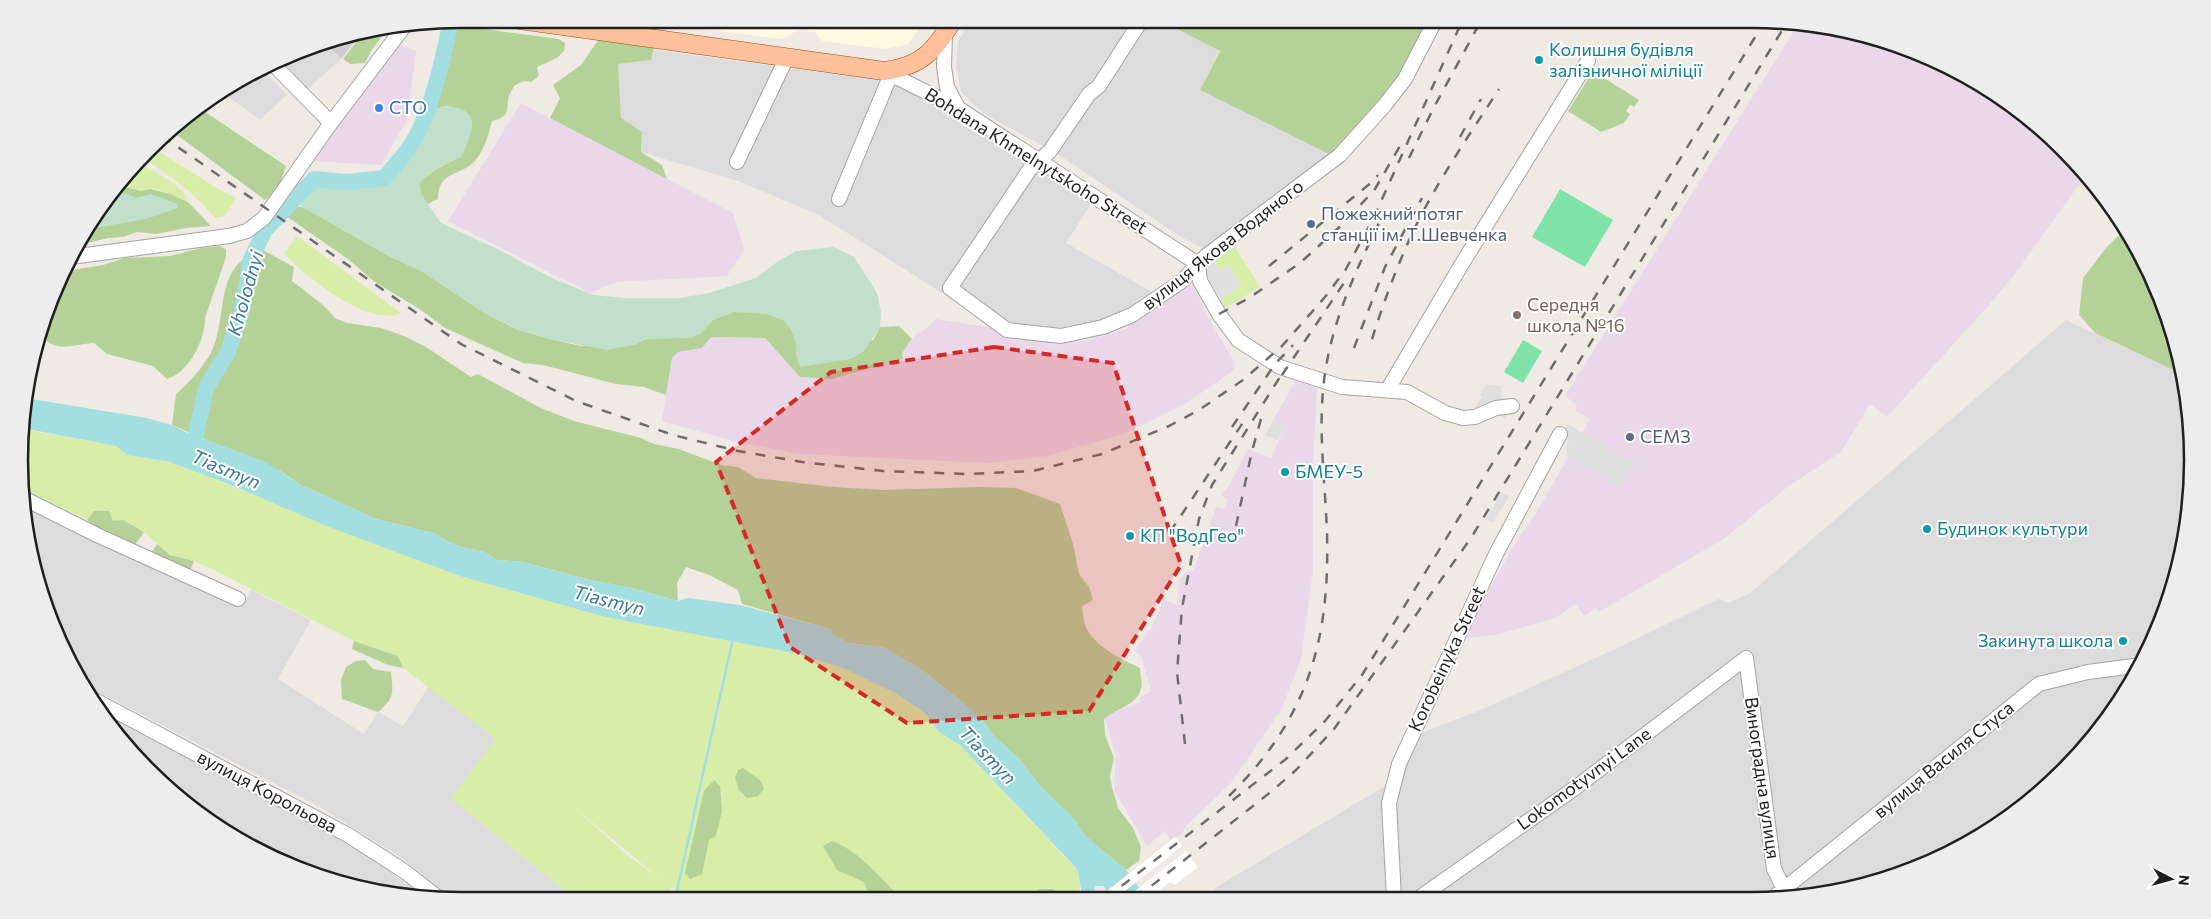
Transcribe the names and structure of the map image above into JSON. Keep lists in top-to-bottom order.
{
  "streets": {
    "main road": ["Bohdana Khmelnytskoho Street"],
    "street": [
      "вулиця Якова Водяного",
      "Korobeinyka Street",
      "вулиця Василя Стуса",
      "Виноградна вулиця",
      "Lokomotyvnyi Lane",
      "вулиця Корольова"
    ]
  },
  "crossings": [
    ["Bohdana Khmelnytskoho Street", "вулиця Якова Водяного"],
    ["Виноградна вулиця", "Lokomotyvnyi Lane"]
  ],
  "water": ["Kholodnyi", "Tiasmyn"],
  "places": [
    "Колишня будівля залізничної міліції",
    "СТО",
    "Пожежний потяг станції ім. Т.Шевченка",
    "Середня школа №16",
    "СЕМЗ",
    "БМЕУ-5",
    "Будинок культури",
    "КП \"ВодГео\"",
    "Закинута школа"
  ],
  "north": "right"
}
